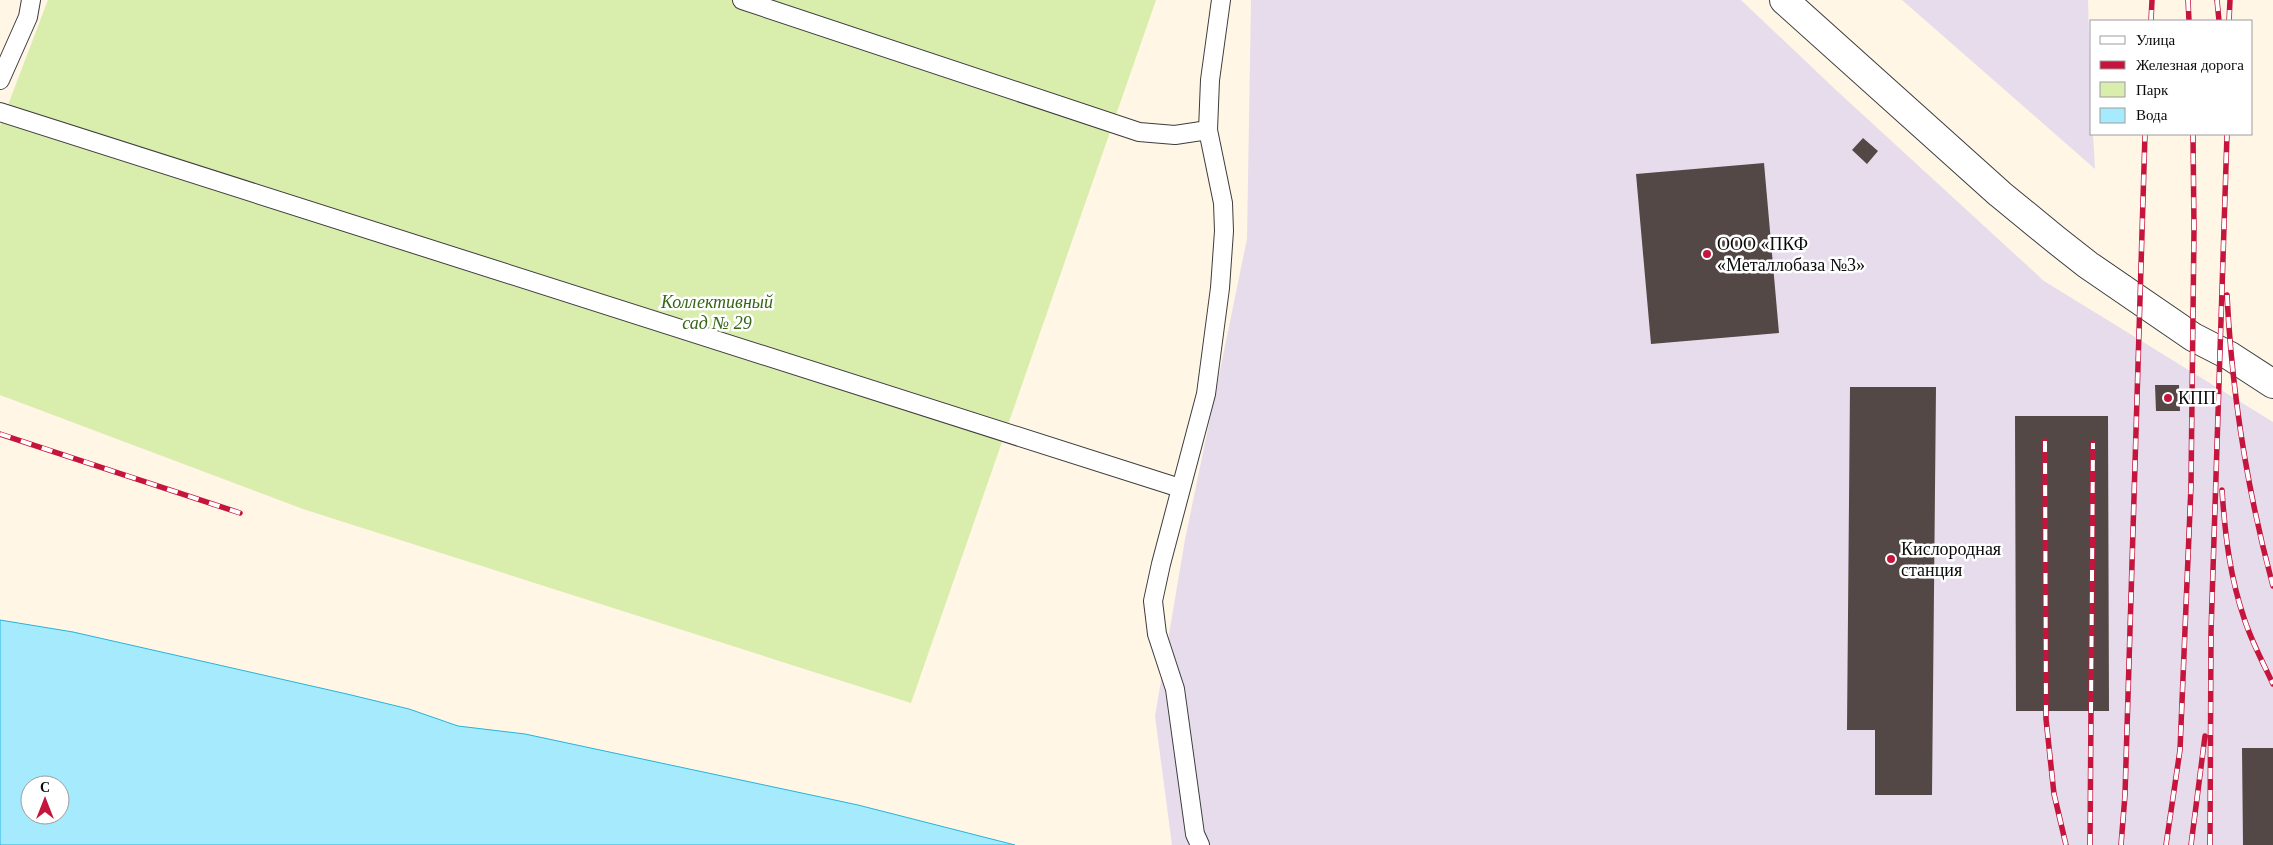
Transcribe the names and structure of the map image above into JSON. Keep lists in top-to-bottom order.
{
  "parks": ["Коллективный сад № 29"],
  "places": ["ООО «ПКФ «Металлобаза №3»", "КПП", "Кислородная станция"],
  "legend": [
    "Улица",
    "Железная дорога",
    "Парк",
    "Вода"
  ],
  "north": "top"
}
